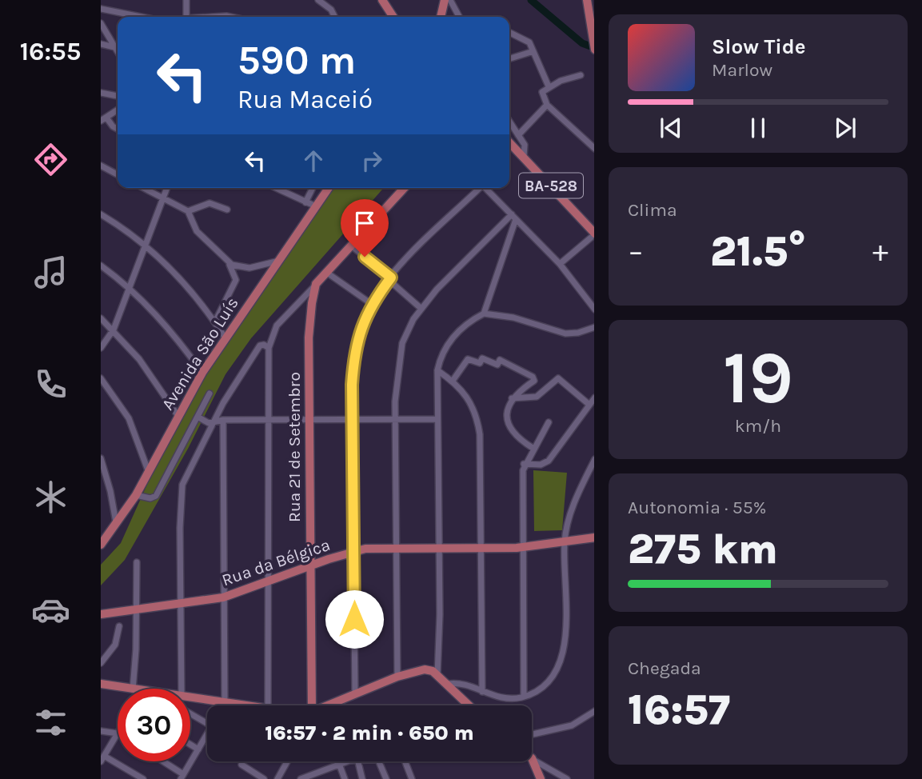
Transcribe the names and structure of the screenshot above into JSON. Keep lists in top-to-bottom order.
{
  "streets": {
    "main road": [
      "BA-528",
      "Avenida São Luís",
      "Rua 21 de Setembro",
      "Rua da Bélgica"
    ]
  },
  "crossings": [
    ["Rua 21 de Setembro", "Rua da Bélgica"]
  ],
  "page": {
    "tabs": "16:55",
    "turn": ["590 m", "Rua Maceió"],
    "song": ["Slow Tide", "Marlow"],
    "tile": [
      "Clima",
      ["19", "km/h"],
      ["Autonomia · 55%", "275 km"],
      ["Chegada", "16:57"]
    ],
    "heat": ["−", "21.5°", "+"],
    "limit": "30",
    "trip": "16:57 · 2 min · 650 m"
  }
}
